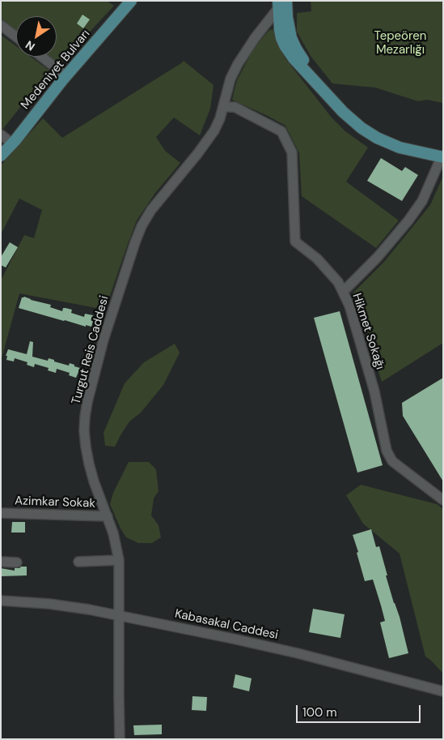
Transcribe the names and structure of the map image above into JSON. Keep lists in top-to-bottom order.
{
  "streets": {
    "main road": ["Medeniyet Bulvarı"],
    "street": [
      "Hikmet Sokağı",
      "Turgut Reis Caddesi",
      "Azimkar Sokak",
      "Kabasakal Caddesi"
    ]
  },
  "crossings": [
    ["Hikmet Sokağı", "Turgut Reis Caddesi"],
    ["Turgut Reis Caddesi", "Azimkar Sokak"],
    ["Turgut Reis Caddesi", "Kabasakal Caddesi"]
  ],
  "parks": ["Tepeören Mezarlığı"],
  "scale_bar": "100 m",
  "north": "bottom left"
}
